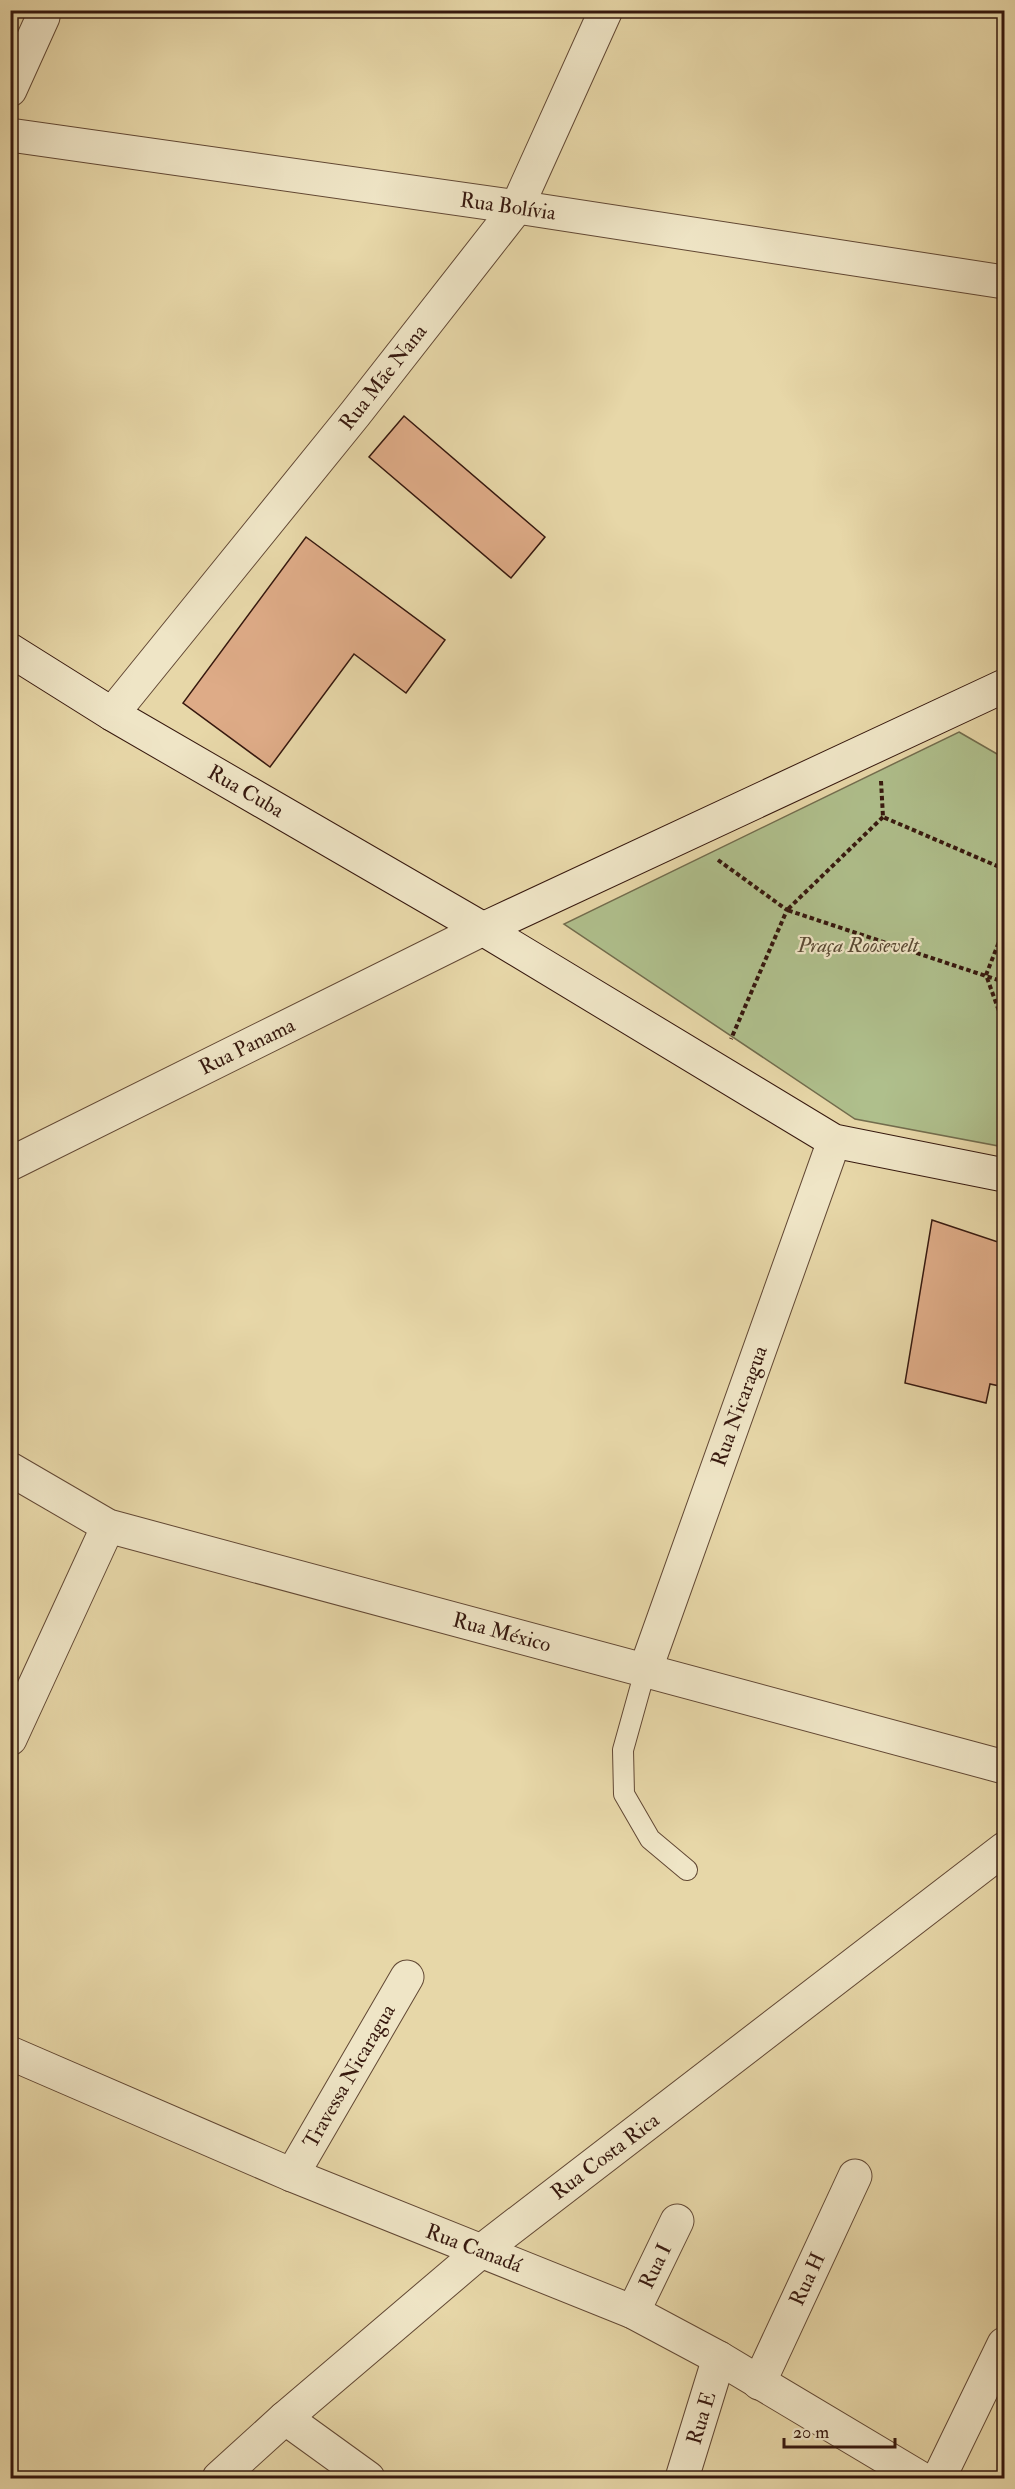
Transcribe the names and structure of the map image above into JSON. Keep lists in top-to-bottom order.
{
  "streets": {
    "street": [
      "Rua Bolívia",
      "Rua Mãe Nana",
      "Rua Cuba",
      "Rua Panama",
      "Rua Nicaragua",
      "Rua México",
      "Travessa Nicaragua",
      "Rua Costa Rica",
      "Rua Canadá",
      "Rua I",
      "Rua H",
      "Rua E"
    ]
  },
  "crossings": [
    ["Rua Bolívia", "Rua Mãe Nana"],
    ["Rua Mãe Nana", "Rua Cuba"],
    ["Rua Cuba", "Rua Panama"],
    ["Rua Cuba", "Rua Nicaragua"],
    ["Rua Nicaragua", "Rua México"],
    ["Travessa Nicaragua", "Rua Canadá"],
    ["Rua Costa Rica", "Rua Canadá"],
    ["Rua Canadá", "Rua I"],
    ["Rua Canadá", "Rua H"],
    ["Rua Canadá", "Rua E"]
  ],
  "parks": ["Praça Roosevelt"],
  "scale_bar": "20 m"
}
